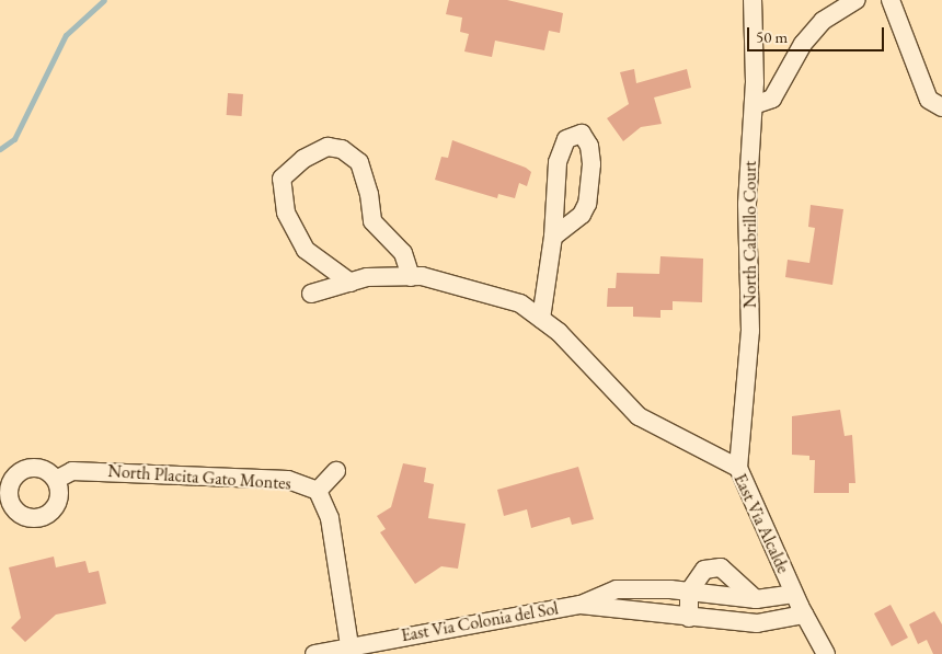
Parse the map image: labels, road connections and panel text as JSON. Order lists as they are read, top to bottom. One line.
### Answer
{"streets":{"street":["North Cabrillo Court","North Placita Gato Montes","East Via Alcalde","East Via Colonia del Sol"]},"crossings":[["North Cabrillo Court","East Via Alcalde"],["North Placita Gato Montes","East Via Colonia del Sol"],["East Via Alcalde","East Via Colonia del Sol"]],"scale_bar":"50 m"}
